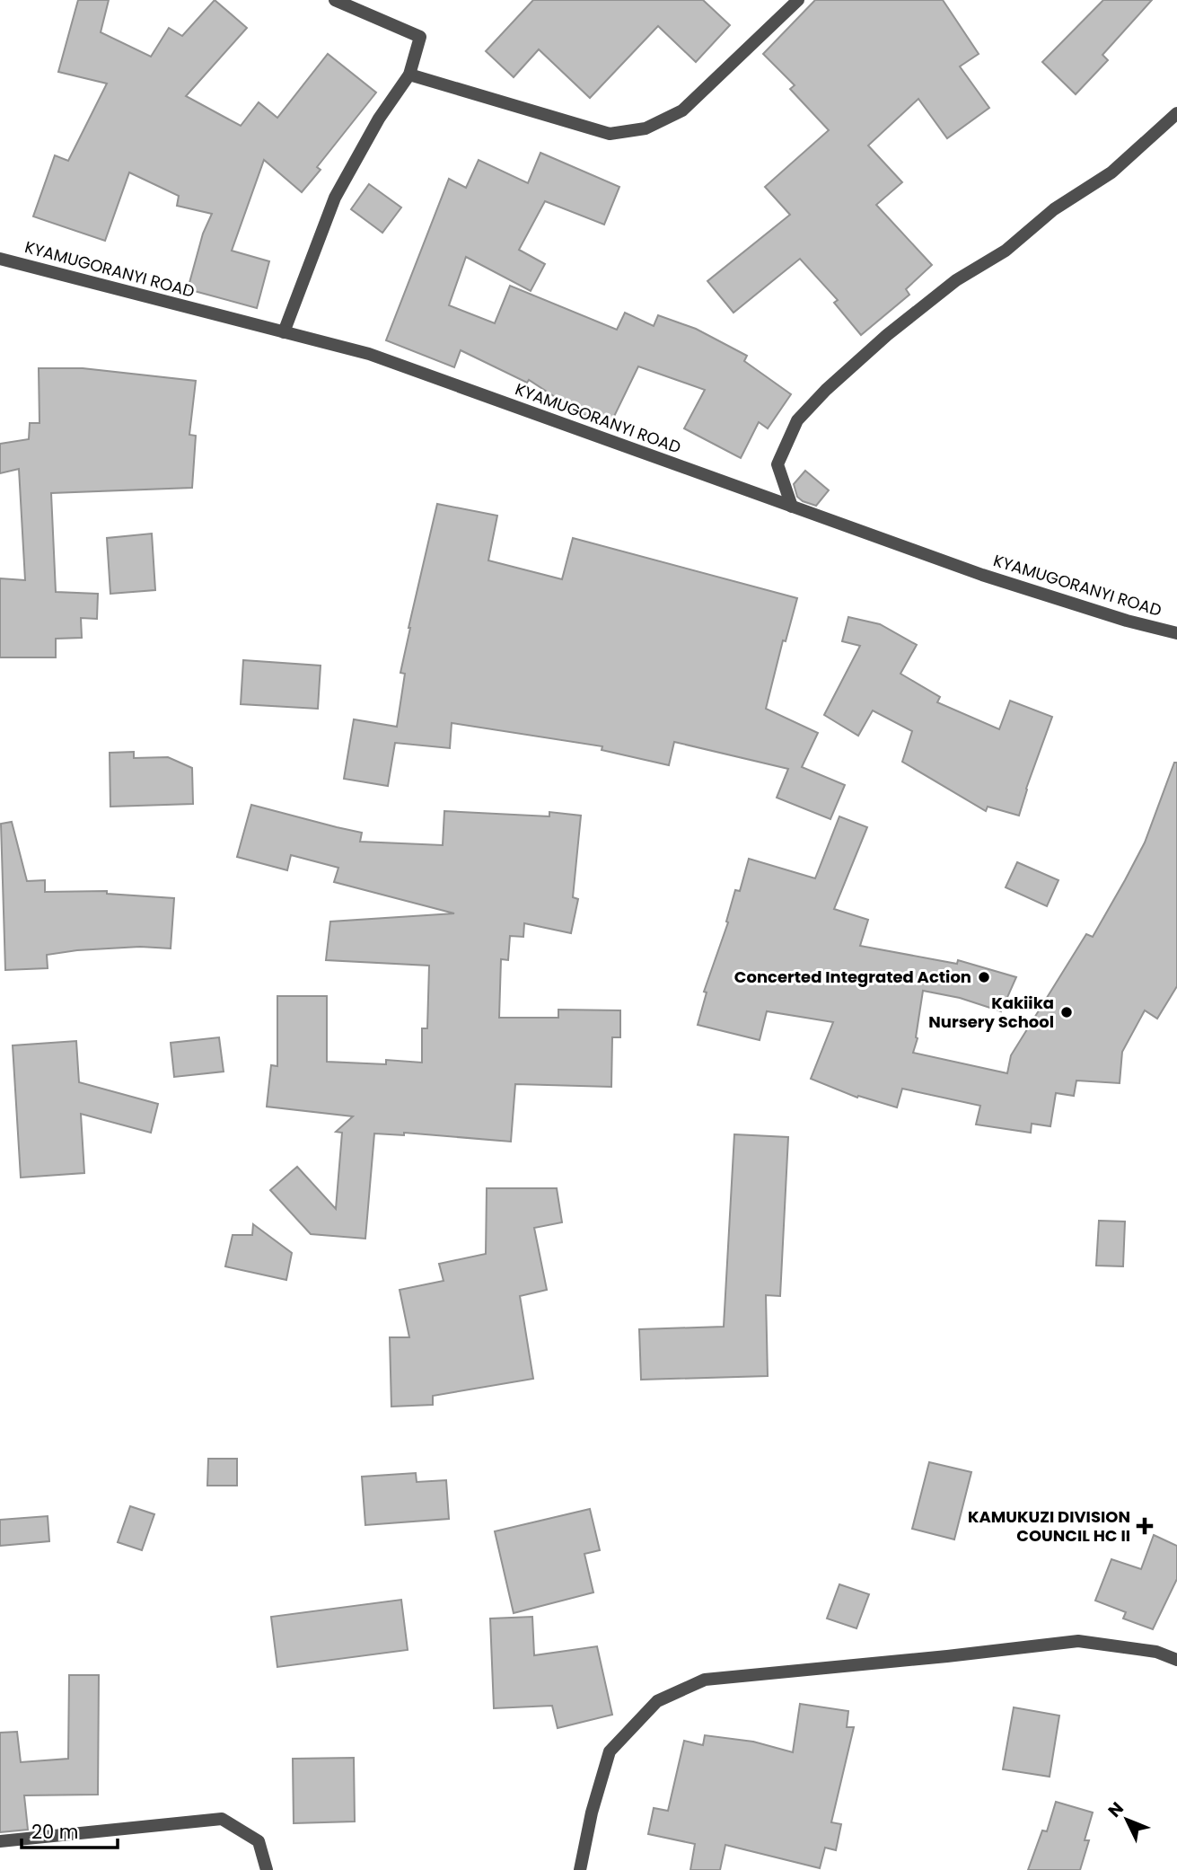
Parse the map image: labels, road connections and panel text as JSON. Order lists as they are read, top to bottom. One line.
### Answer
{"streets":{"street":["KYAMUGORANYI ROAD"]},"places":{"other":["Concerted Integrated Action","Kakiika Nursery School"],"health":["KAMUKUZI DIVISION COUNCIL HC II"]},"scale_bar":"20 m","north":"top left"}
